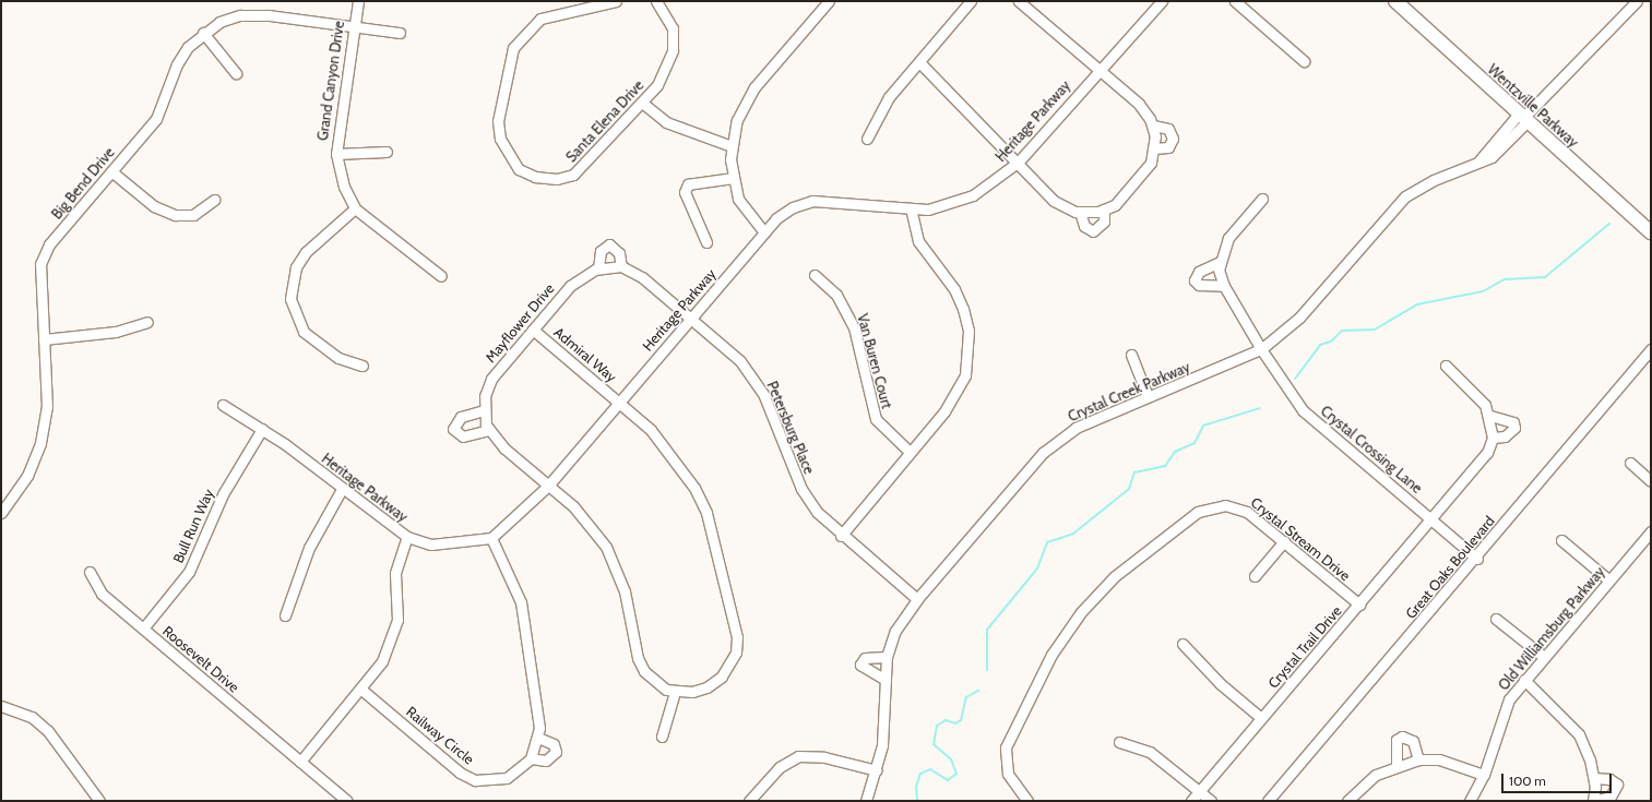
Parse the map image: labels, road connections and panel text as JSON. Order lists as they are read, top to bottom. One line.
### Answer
{"streets":{"main road":["Wentzville Parkway"],"street":["Grand Canyon Drive","Santa Elena Drive","Heritage Parkway","Big Bend Drive","Mayflower Drive","Admiral Way","Van Buren Court","Crystal Creek Parkway","Petersburg Place","Crystal Crossing Lane","Bull Run Way","Crystal Stream Drive","Great Oaks Boulevard","Old Williamsburg Parkway","Crystal Trail Drive","Roosevelt Drive","Railway Circle"]},"crossings":[["Grand Canyon Drive","Big Bend Drive"],["Wentzville Parkway","Crystal Creek Parkway"],["Heritage Parkway","Mayflower Drive"],["Heritage Parkway","Admiral Way"],["Heritage Parkway","Petersburg Place"],["Heritage Parkway","Bull Run Way"],["Mayflower Drive","Admiral Way"],["Crystal Creek Parkway","Petersburg Place"],["Crystal Creek Parkway","Crystal Crossing Lane"],["Crystal Crossing Lane","Great Oaks Boulevard"],["Crystal Crossing Lane","Crystal Trail Drive"],["Bull Run Way","Roosevelt Drive"],["Crystal Stream Drive","Crystal Trail Drive"]],"scale_bar":"100 m"}
